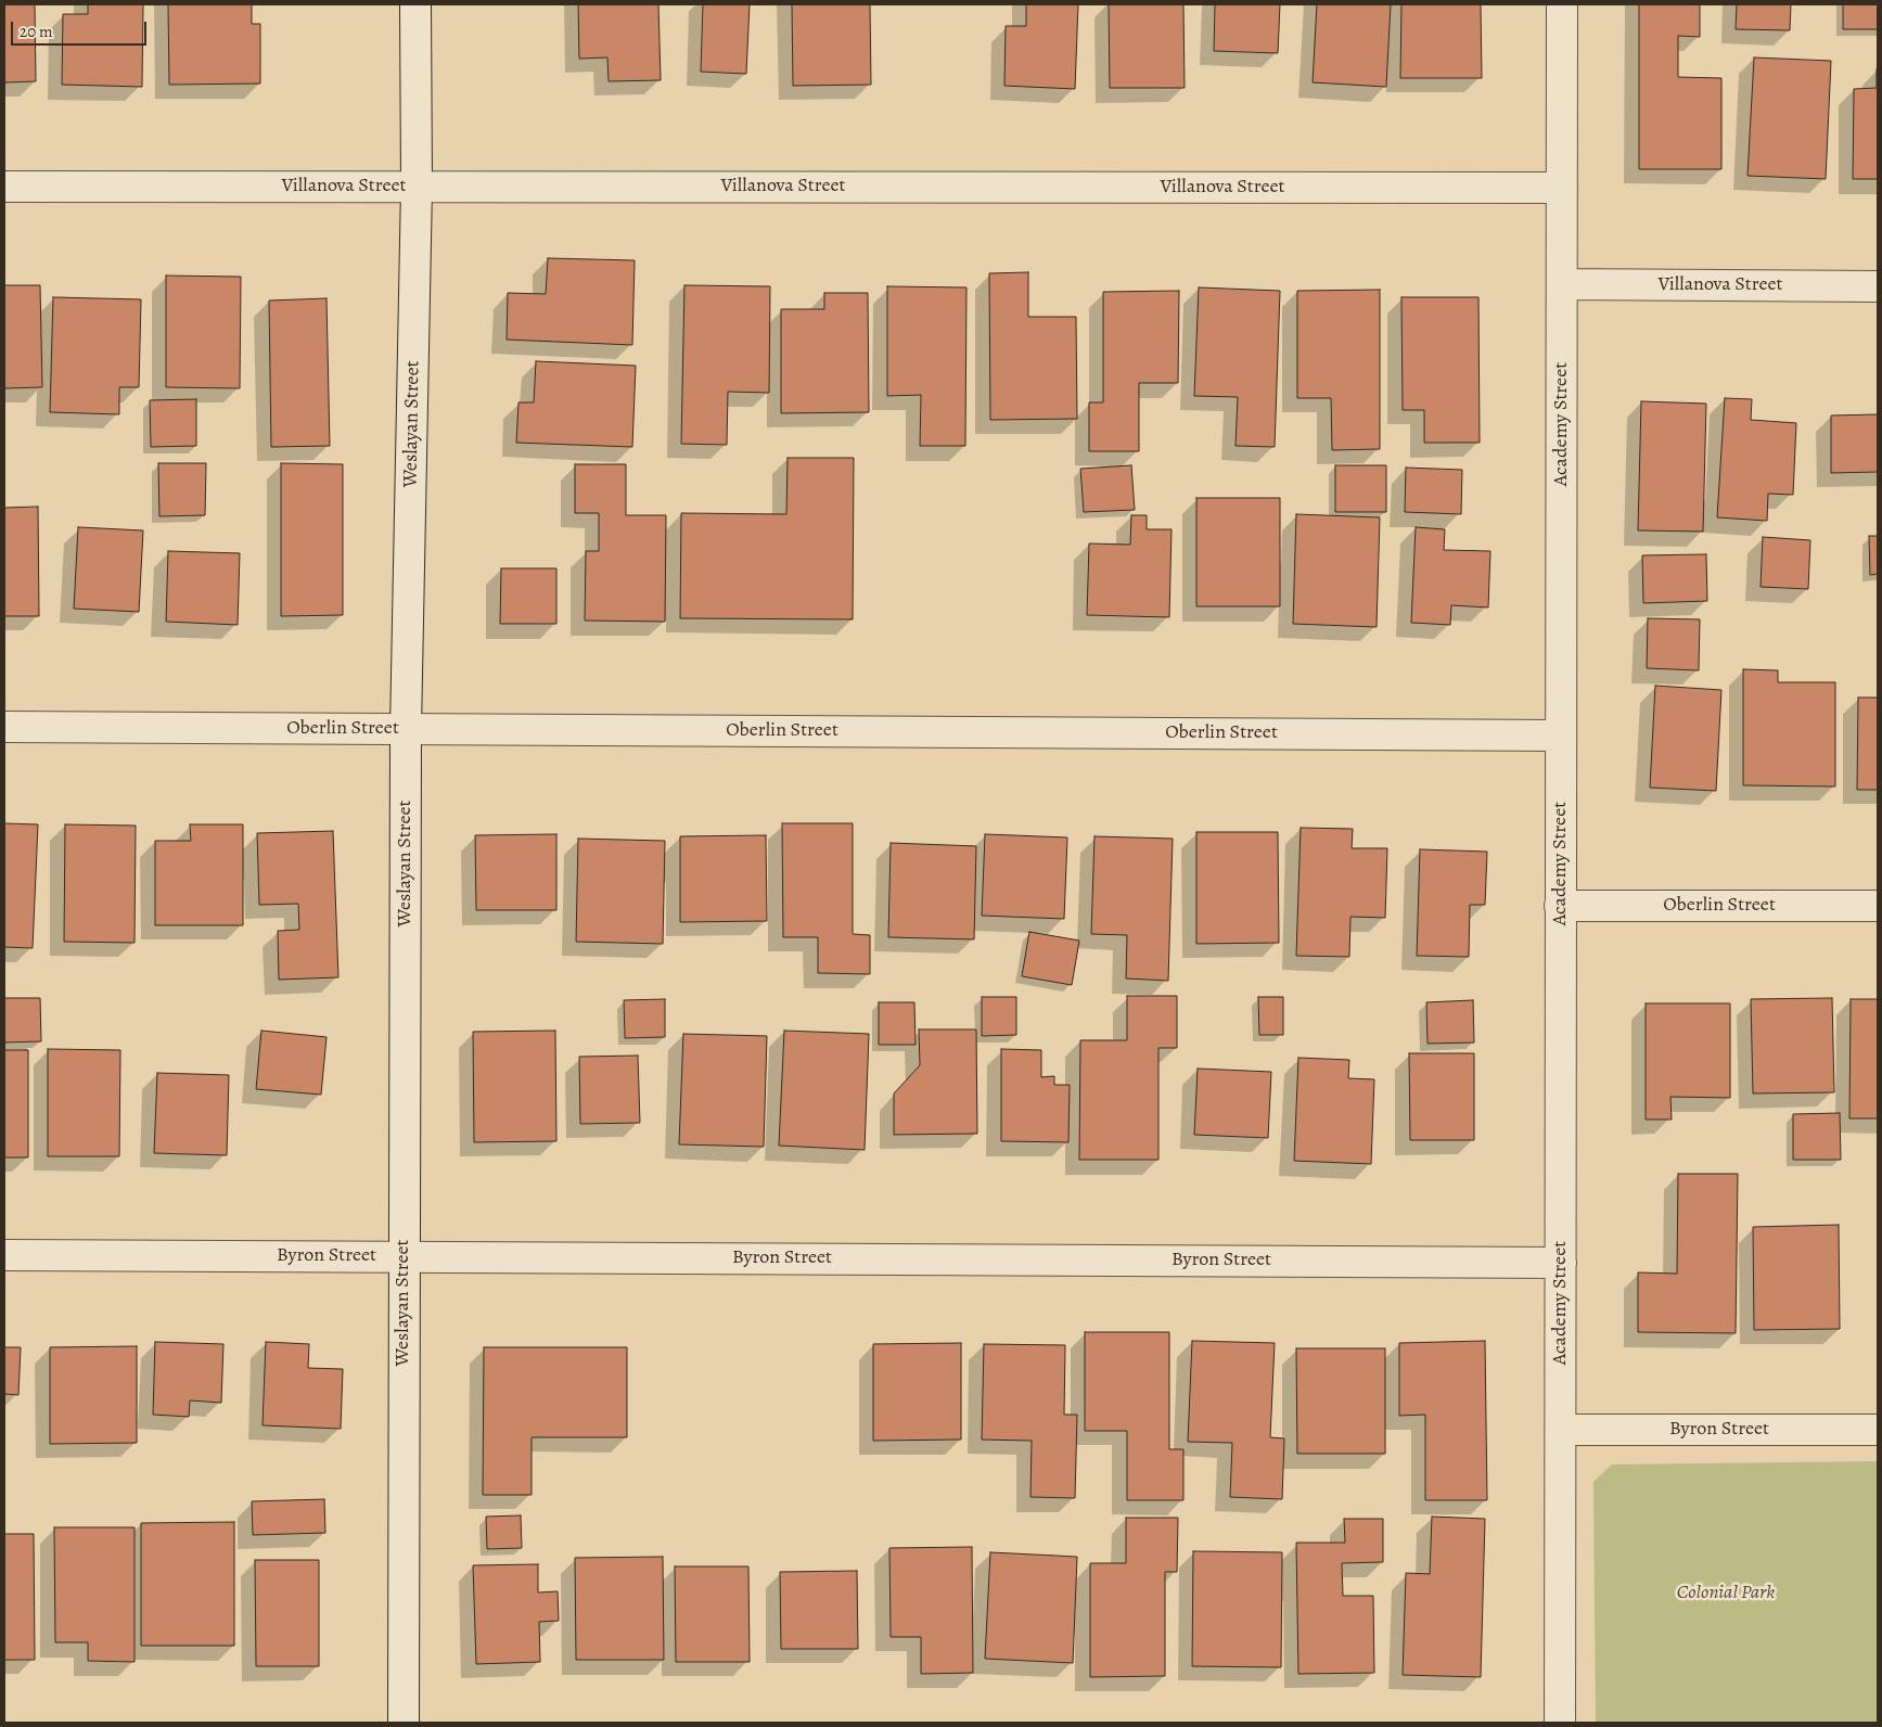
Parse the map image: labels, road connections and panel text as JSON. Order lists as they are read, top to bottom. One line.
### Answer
{"streets":{"street":["Villanova Street","Weslayan Street","Academy Street","Oberlin Street","Byron Street"]},"crossings":[["Villanova Street","Weslayan Street"],["Villanova Street","Academy Street"],["Weslayan Street","Oberlin Street"],["Weslayan Street","Byron Street"],["Academy Street","Oberlin Street"],["Academy Street","Byron Street"]],"parks":["Colonial Park"],"scale_bar":"20 m"}
